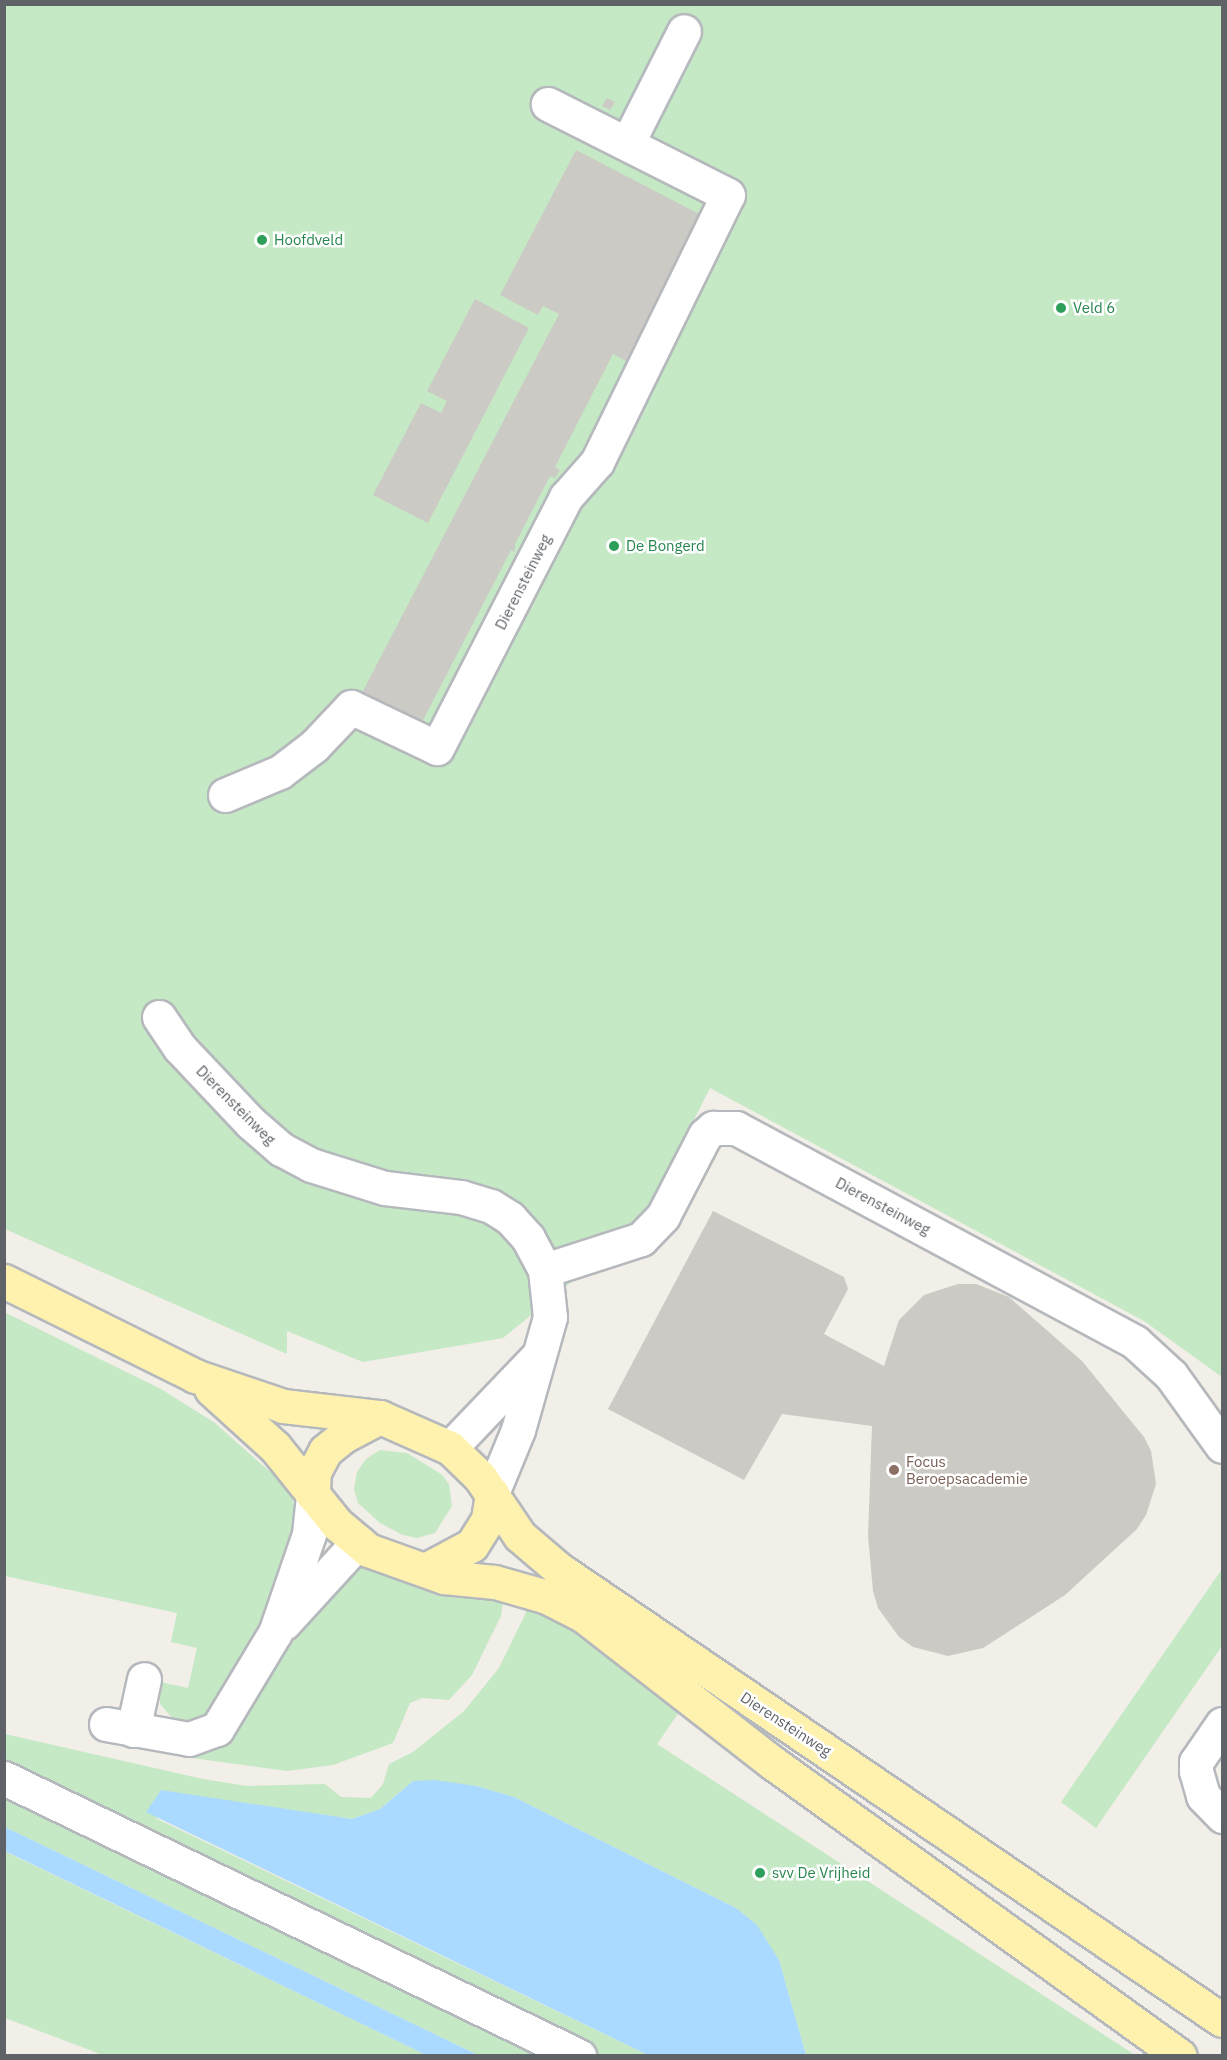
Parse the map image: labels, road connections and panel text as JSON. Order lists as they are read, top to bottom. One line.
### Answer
{"streets":{"main road":["Dierensteinweg"]},"places":["Hoofdveld","Veld 6","De Bongerd","Focus Beroepsacademie","svv De Vrijheid"]}
